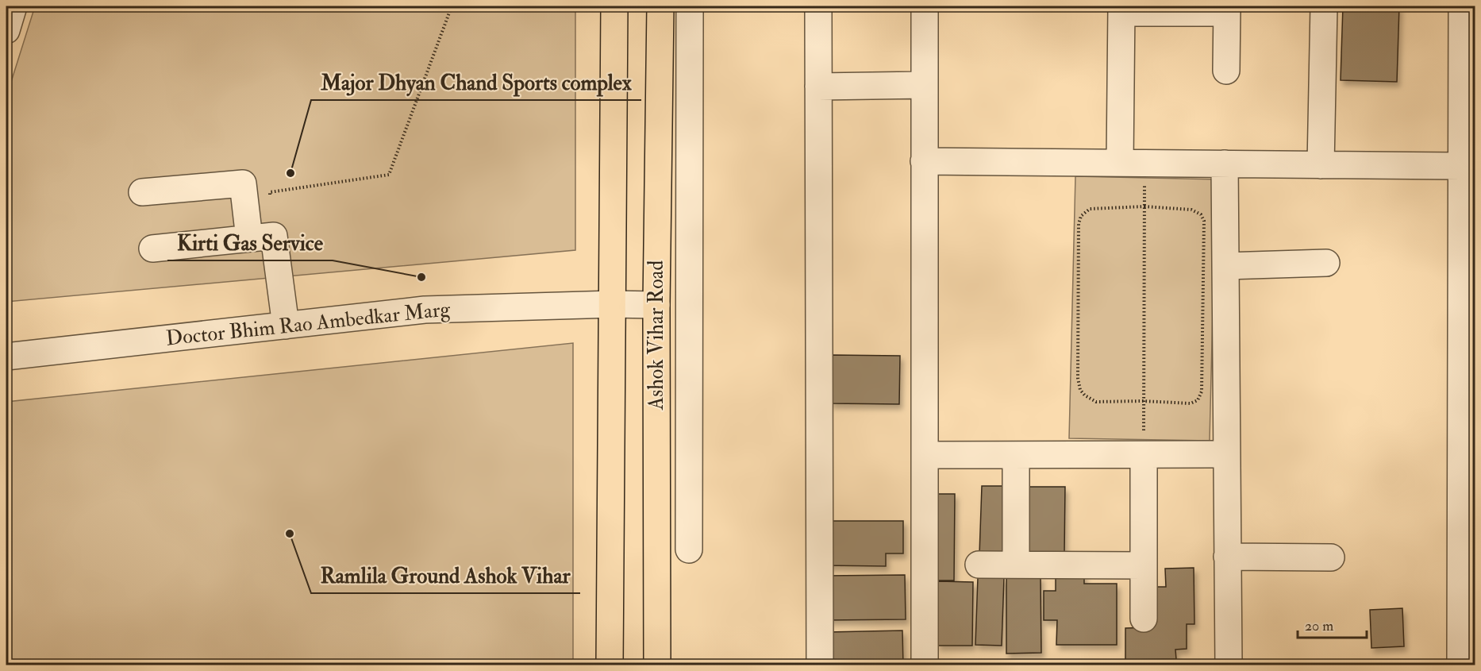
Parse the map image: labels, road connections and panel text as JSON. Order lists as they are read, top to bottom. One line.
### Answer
{"streets":{"main road":["Ashok Vihar Road"],"street":["Doctor Bhim Rao Ambedkar Marg"]},"crossings":[["Doctor Bhim Rao Ambedkar Marg","Ashok Vihar Road"]],"places":["Major Dhyan Chand Sports complex","Kirti Gas Service","Ramlila Ground Ashok Vihar"],"scale_bar":"20 m"}
